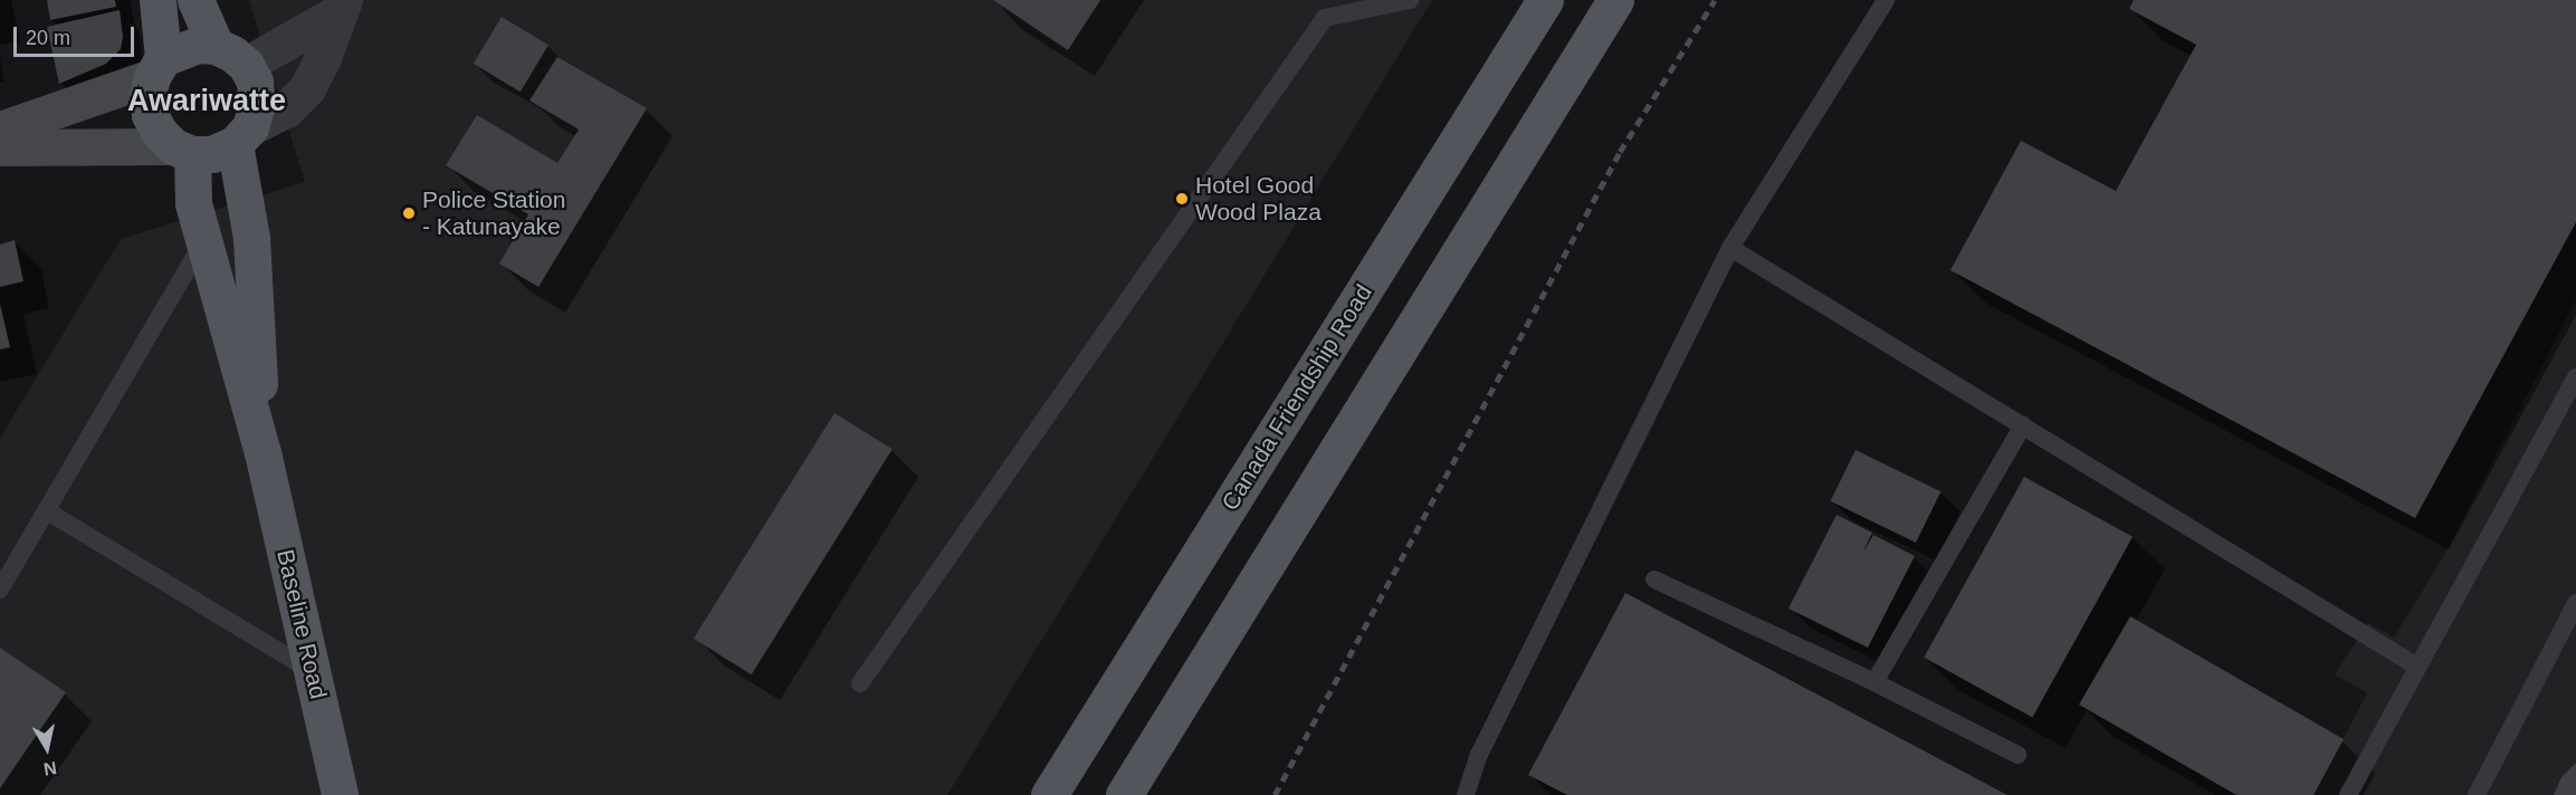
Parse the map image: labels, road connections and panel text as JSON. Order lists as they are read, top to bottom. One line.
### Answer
{"streets":{"main road":["Canada Friendship Road","Baseline Road"]},"districts":["Awariwatte"],"places":["Hotel Good Wood Plaza","Police Station - Katunayake"],"scale_bar":"20 m","north":"bottom"}
